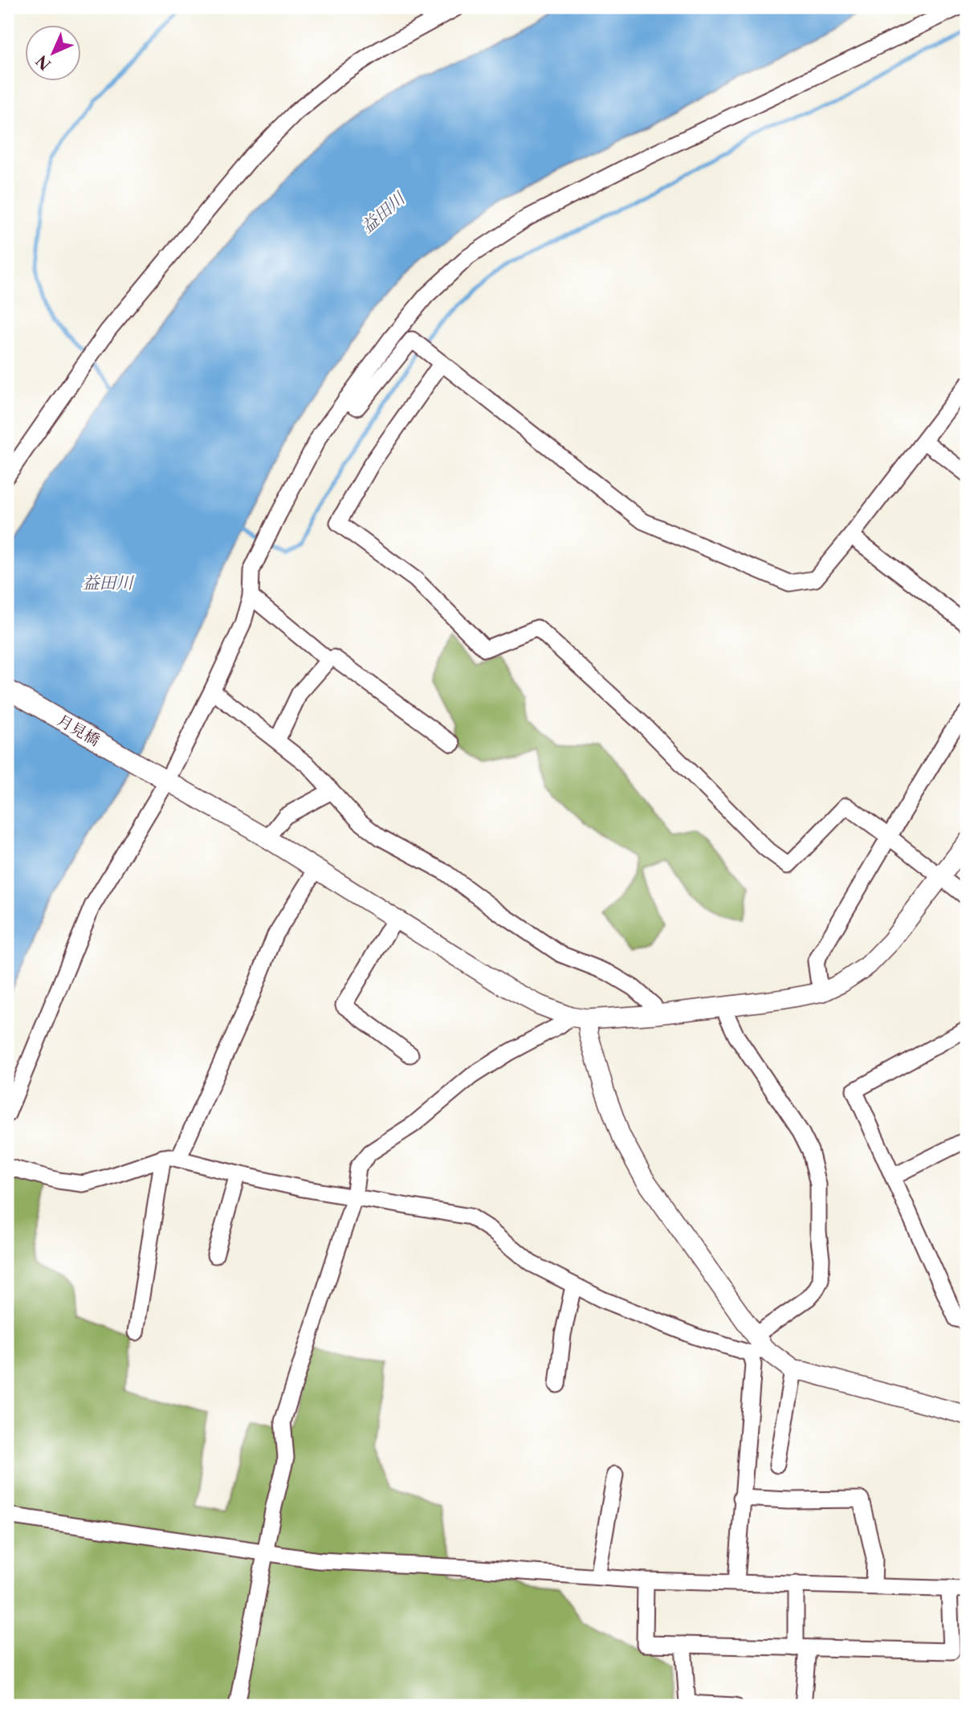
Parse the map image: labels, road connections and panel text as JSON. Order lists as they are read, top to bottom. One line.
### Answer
{"streets":{"street":["月見橋"]},"water":["益田川"],"north":"bottom left"}
